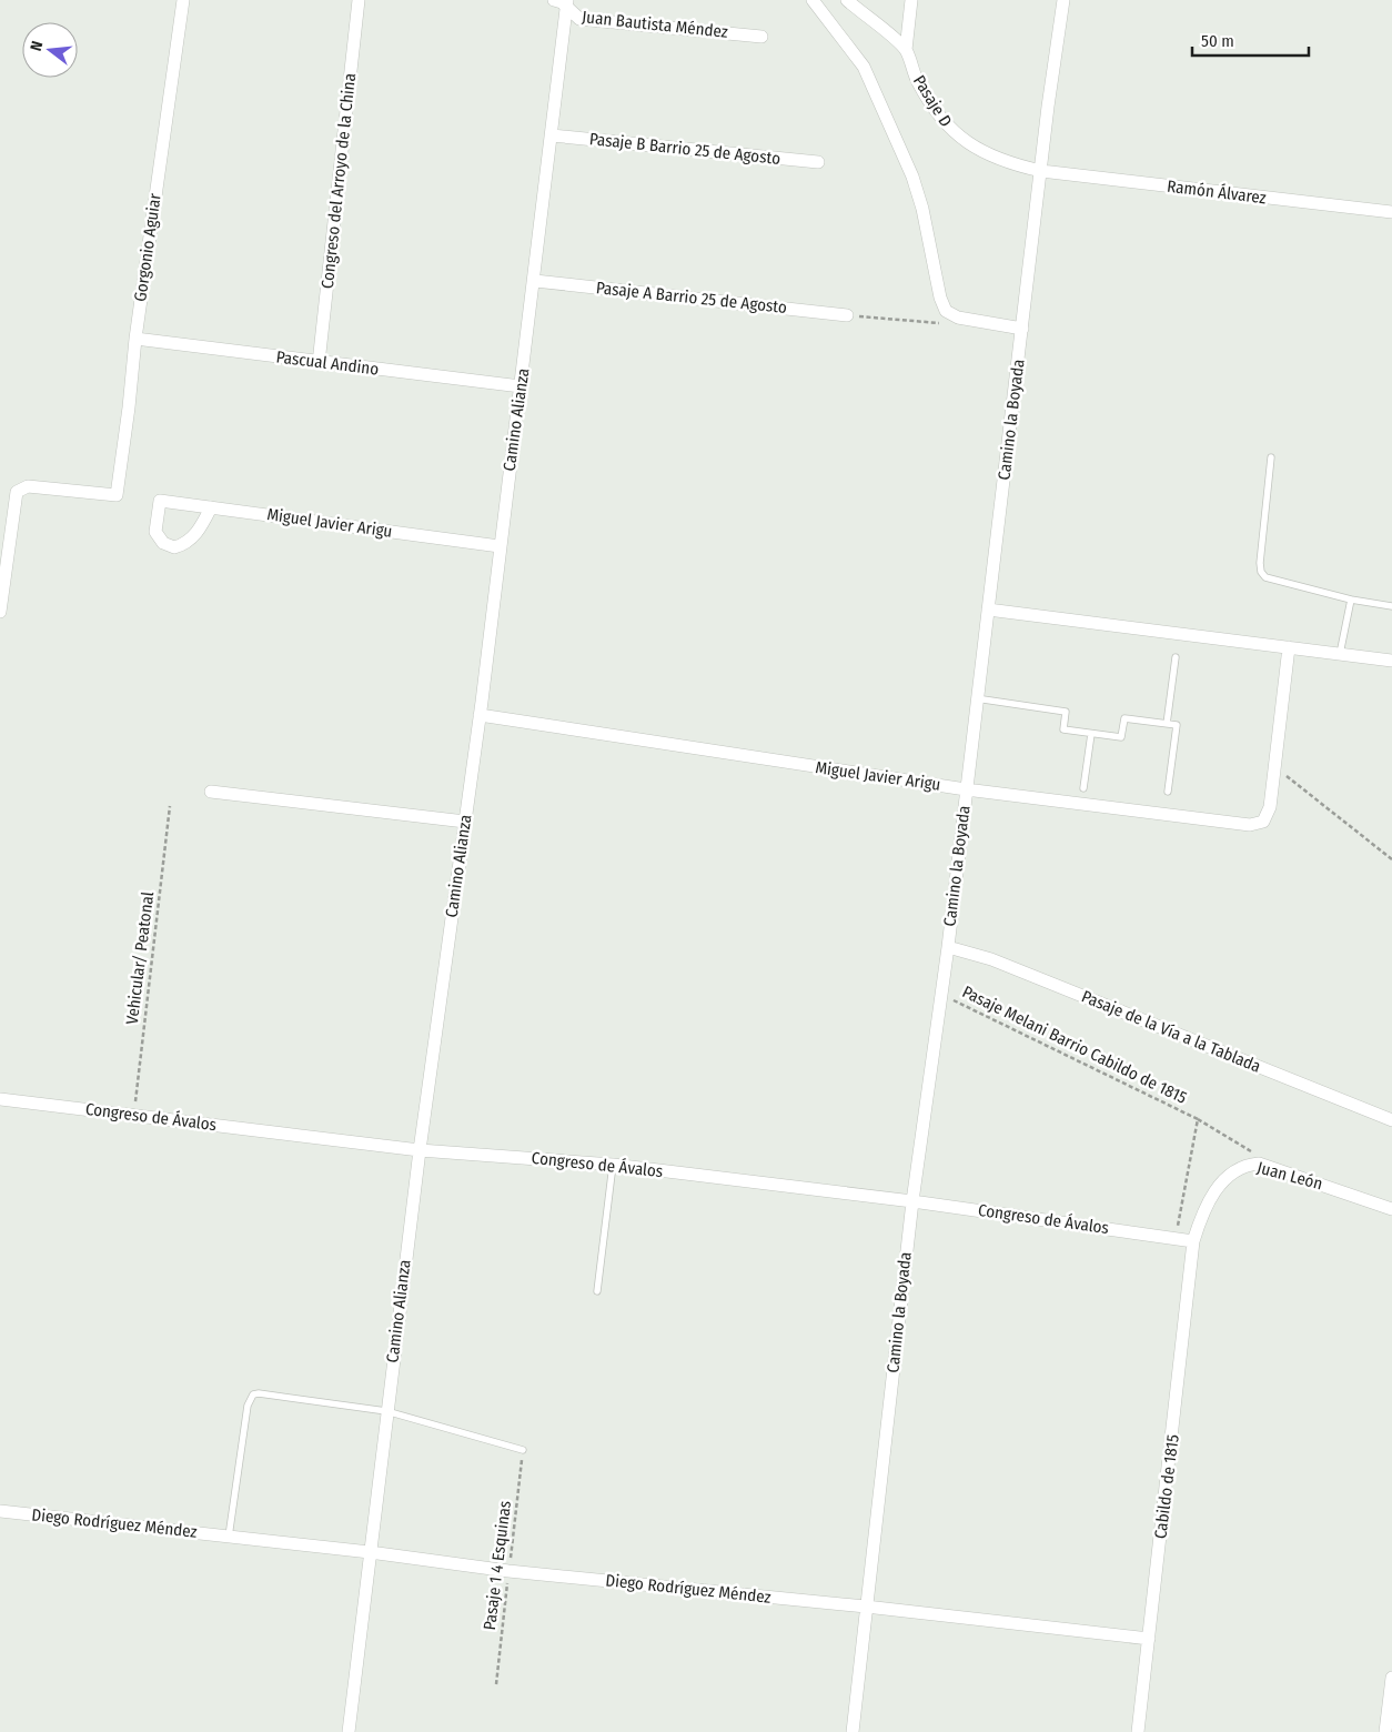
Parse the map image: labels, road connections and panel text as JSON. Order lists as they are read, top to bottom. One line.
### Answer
{"streets":{"street":["Juan Bautista Méndez","Pasaje D","Pasaje B Barrio 25 de Agosto","Congreso del Arroyo de la China","Ramón Álvarez","Gorgonio Aguiar","Pasaje A Barrio 25 de Agosto","Pascual Andino","Camino Alianza","Camino la Boyada","Miguel Javier Arigu","Pasaje de la Vía a la Tablada","Congreso de Ávalos","Juan León","Cabildo de 1815","Diego Rodríguez Méndez"],"path":["Vehicular/ Peatonal","Pasaje Melani Barrio Cabildo de 1815","Pasaje 1 4 Esquinas"]},"crossings":[["Juan Bautista Méndez","Camino Alianza"],["Pasaje D","Ramón Álvarez"],["Pasaje D","Camino la Boyada"],["Pasaje B Barrio 25 de Agosto","Camino Alianza"],["Congreso del Arroyo de la China","Pascual Andino"],["Ramón Álvarez","Camino la Boyada"],["Gorgonio Aguiar","Pascual Andino"],["Pasaje A Barrio 25 de Agosto","Camino Alianza"],["Pascual Andino","Camino Alianza"],["Camino Alianza","Miguel Javier Arigu"],["Camino Alianza","Congreso de Ávalos"],["Camino Alianza","Diego Rodríguez Méndez"],["Camino la Boyada","Miguel Javier Arigu"],["Camino la Boyada","Pasaje de la Vía a la Tablada"],["Camino la Boyada","Pasaje Melani Barrio Cabildo de 1815"],["Camino la Boyada","Congreso de Ávalos"],["Camino la Boyada","Diego Rodríguez Méndez"],["Vehicular/ Peatonal","Congreso de Ávalos"],["Pasaje Melani Barrio Cabildo de 1815","Congreso de Ávalos"],["Pasaje Melani Barrio Cabildo de 1815","Juan León"],["Congreso de Ávalos","Juan León"],["Congreso de Ávalos","Cabildo de 1815"],["Juan León","Cabildo de 1815"],["Cabildo de 1815","Diego Rodríguez Méndez"],["Diego Rodríguez Méndez","Pasaje 1 4 Esquinas"]],"scale_bar":"50 m","north":"left"}
